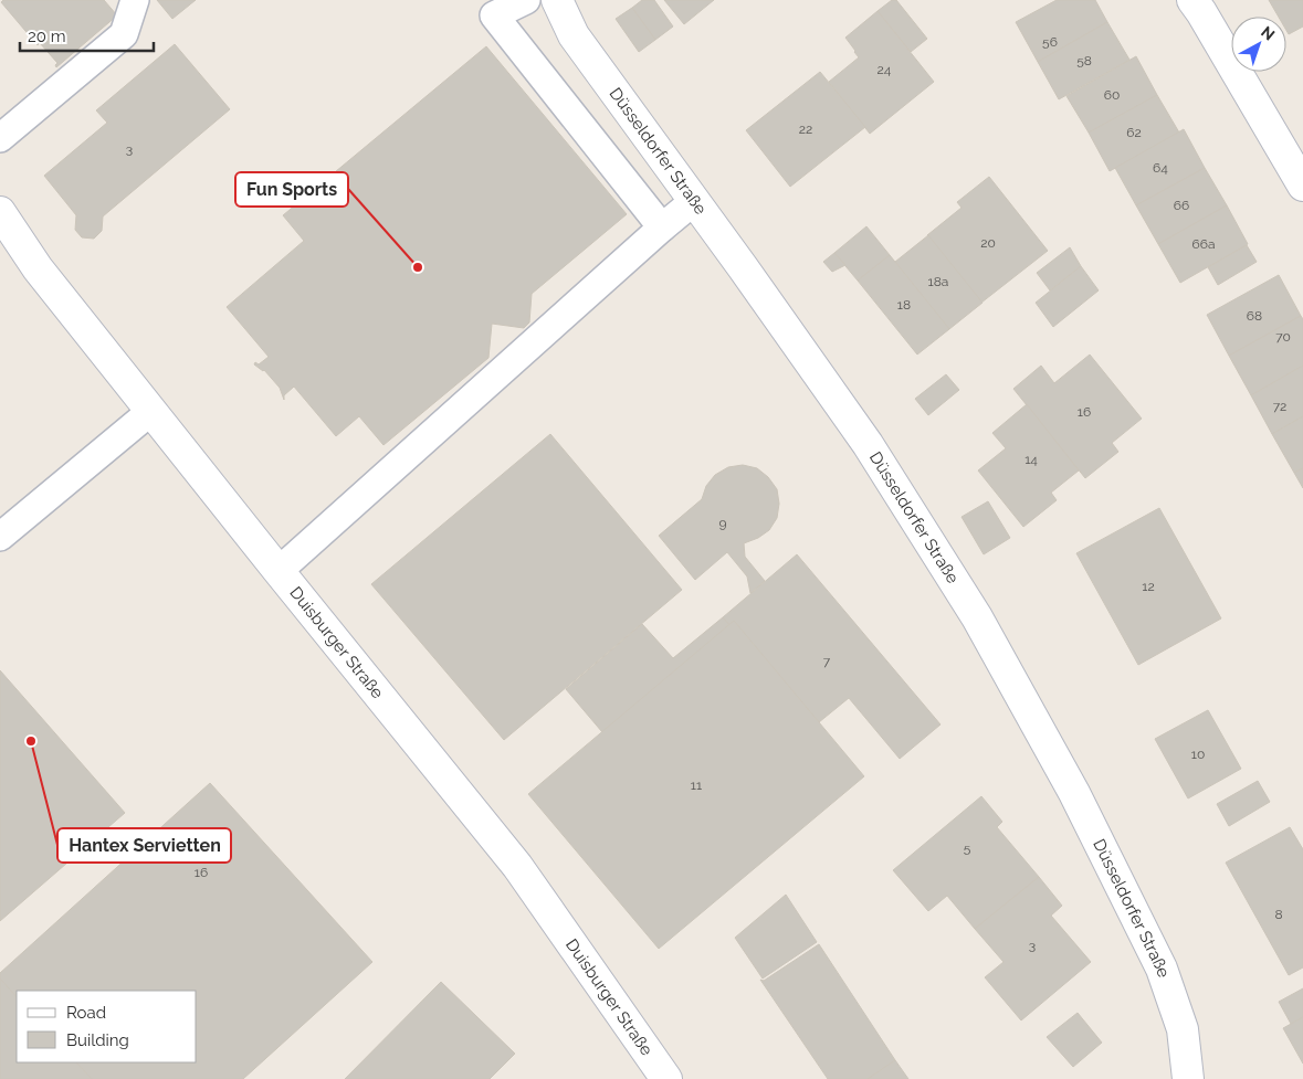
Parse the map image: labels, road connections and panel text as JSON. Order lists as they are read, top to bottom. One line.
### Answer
{"streets":{"street":["Düsseldorfer Straße","Duisburger Straße"]},"places":["Fun Sports","Hantex Servietten"],"house_numbers":["56","58","24","60","22","62","3","64","66","20","66a","18a","18","68","70","72","16","14","9","12","7","10","11","5","16","8","3"],"legend":["Road","Building"],"scale_bar":"20 m","north":"top right"}
